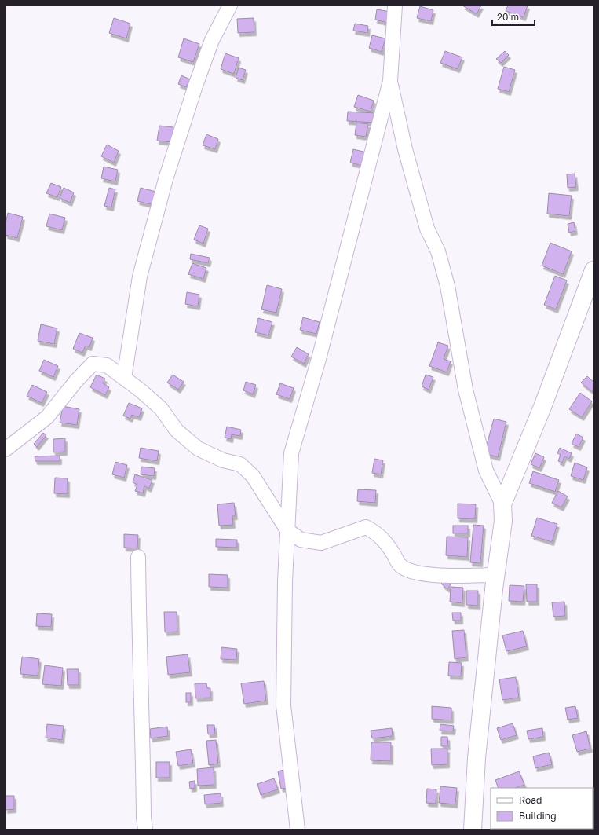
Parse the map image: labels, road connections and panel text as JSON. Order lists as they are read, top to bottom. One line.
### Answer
{"legend":["Road","Building"],"scale_bar":"20 m"}
